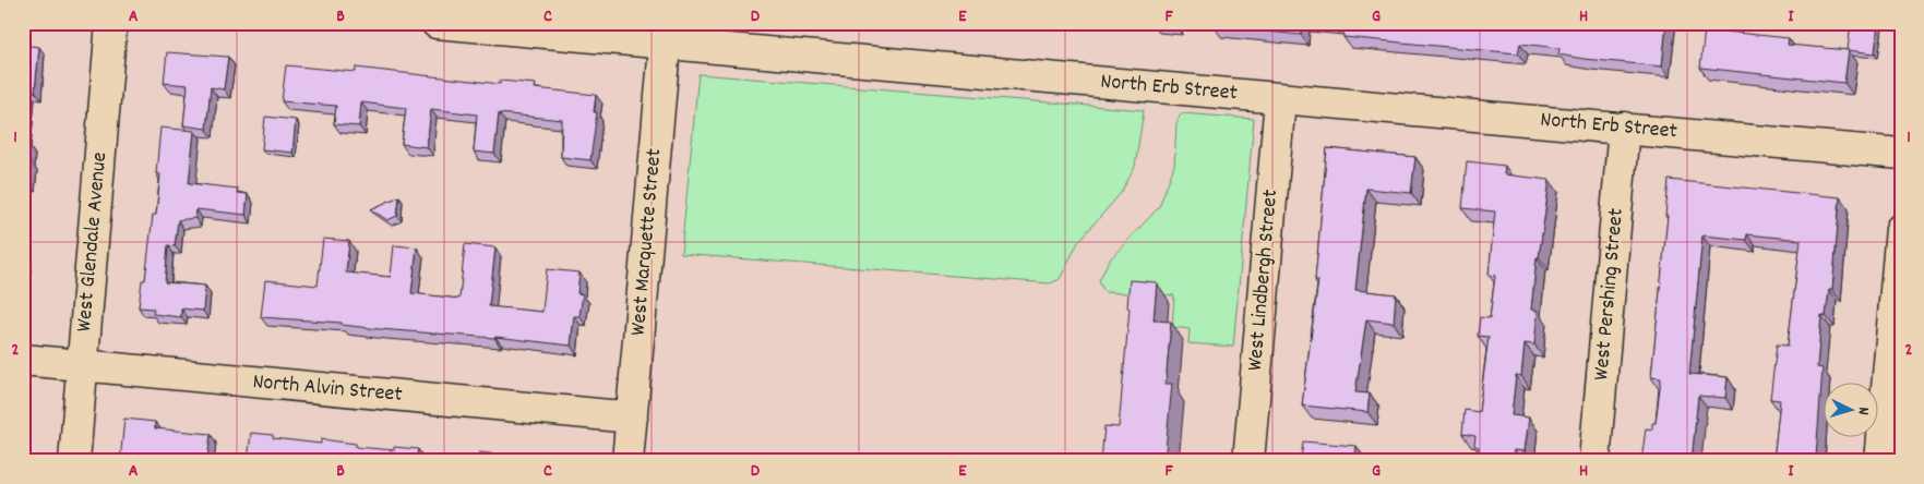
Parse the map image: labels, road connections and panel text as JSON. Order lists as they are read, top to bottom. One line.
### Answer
{"streets":{"street":["North Erb Street","West Glendale Avenue","West Marquette Street","West Lindbergh Street","West Pershing Street","North Alvin Street"]},"crossings":[["North Erb Street","West Marquette Street"],["North Erb Street","West Lindbergh Street"],["North Erb Street","West Pershing Street"],["West Glendale Avenue","North Alvin Street"],["West Marquette Street","North Alvin Street"]],"north":"right","grid":{"columns":["A","B","C","D","E","F","G","H","I"],"rows":["1","2"]}}
